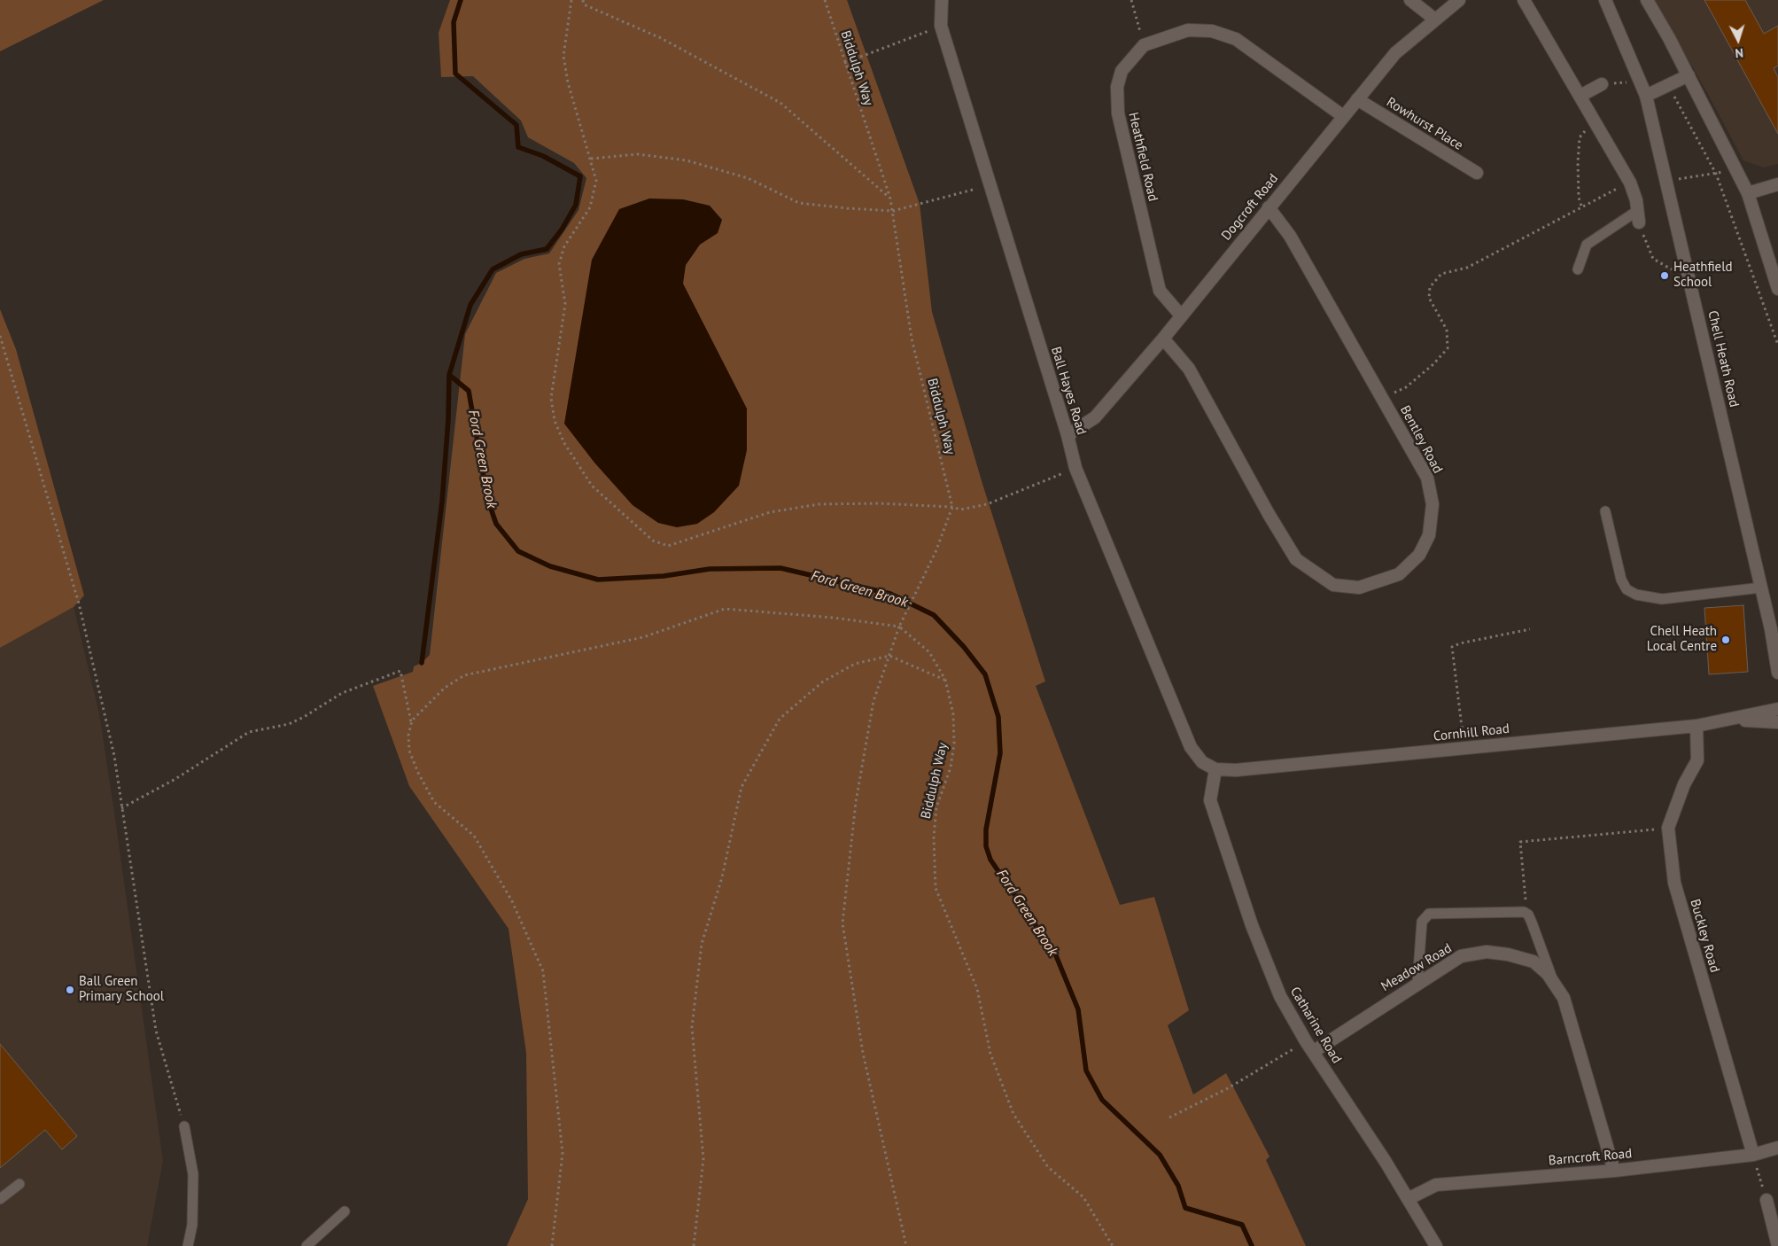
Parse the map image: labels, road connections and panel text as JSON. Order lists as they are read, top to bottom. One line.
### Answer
{"streets":{"street":["Rowhurst Place","Heathfield Road","Dogcroft Road","Chell Heath Road","Ball Hayes Road","Bentley Road","Cornhill Road","Buckley Road","Meadow Road","Catharine Road","Barncroft Road"],"path":["Biddulph Way"]},"crossings":[["Rowhurst Place","Dogcroft Road"],["Heathfield Road","Dogcroft Road"],["Dogcroft Road","Ball Hayes Road"],["Dogcroft Road","Bentley Road"],["Ball Hayes Road","Cornhill Road"],["Ball Hayes Road","Catharine Road"],["Cornhill Road","Buckley Road"],["Cornhill Road","Catharine Road"],["Buckley Road","Barncroft Road"],["Meadow Road","Catharine Road"],["Meadow Road","Barncroft Road"],["Catharine Road","Barncroft Road"]],"water":["Ford Green Brook"],"places":["Heathfield School","Chell Heath Local Centre","Ball Green Primary School"],"north":"bottom"}
